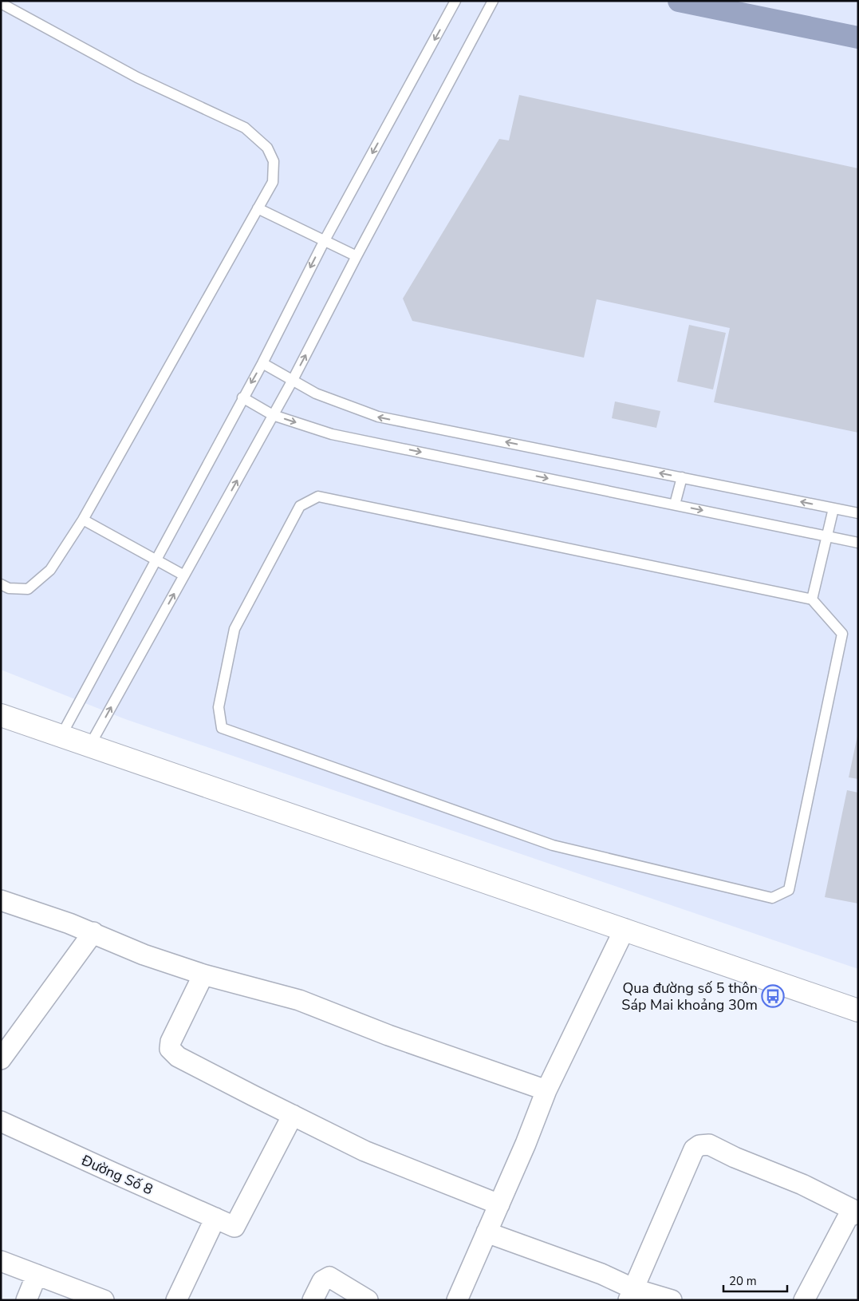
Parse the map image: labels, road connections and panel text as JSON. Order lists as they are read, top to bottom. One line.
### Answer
{"streets":{"street":["Đường Số 8"]},"places":{"bus stop":["Qua đường số 5 thôn Sáp Mai khoảng 30m"]},"scale_bar":"20 m"}
